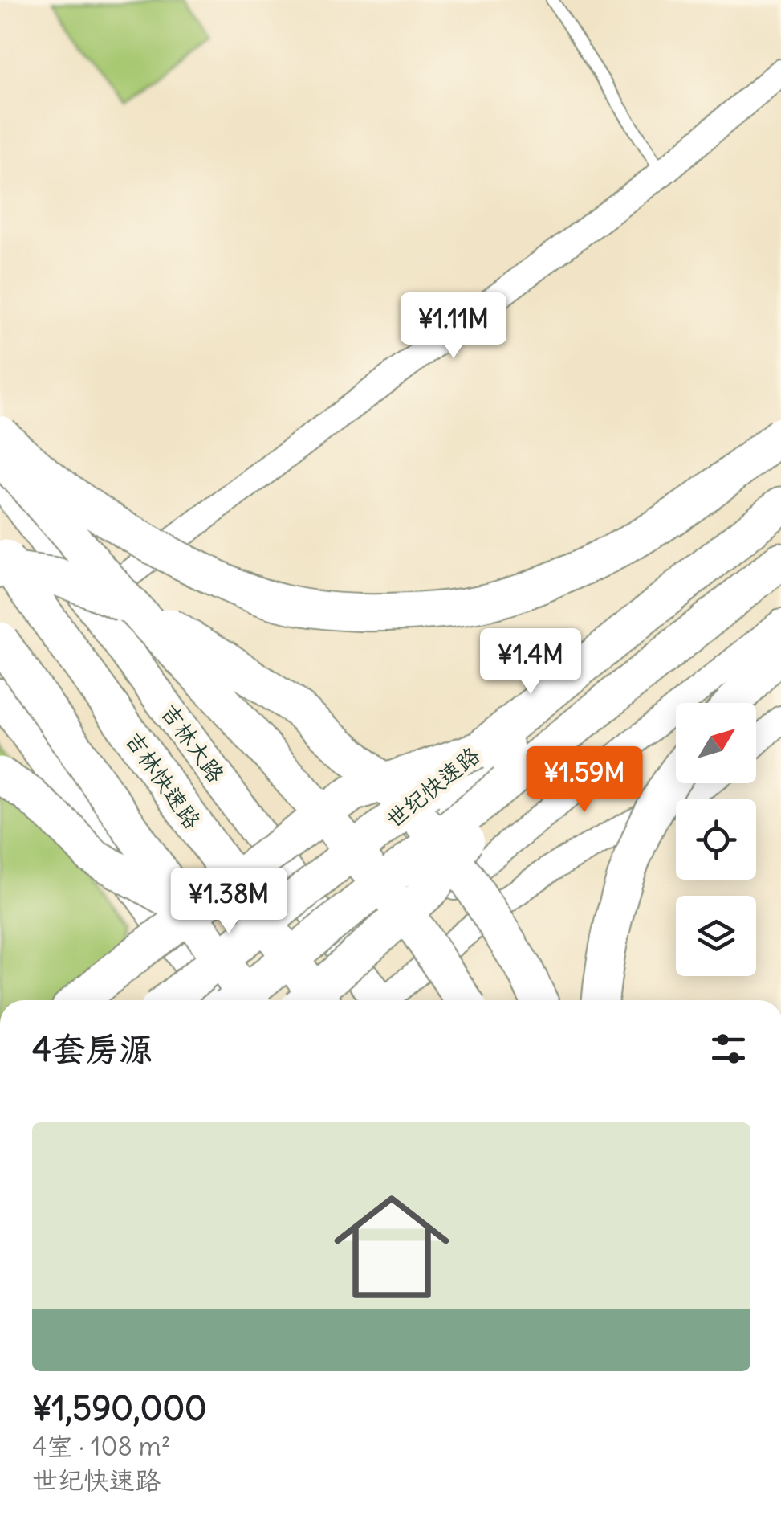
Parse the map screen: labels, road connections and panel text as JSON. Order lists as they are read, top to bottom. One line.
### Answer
{"streets":{"highway":["吉林快速路","世纪快速路"],"main road":["吉林大路"]},"north":"top right","page":{"price":["¥1.11M","¥1.4M","¥1.59M","¥1.38M"],"heading":"4套房源","list":[{"name":"¥1,590,000","note":"4室 · 108 m² · 世纪快速路"}]}}
